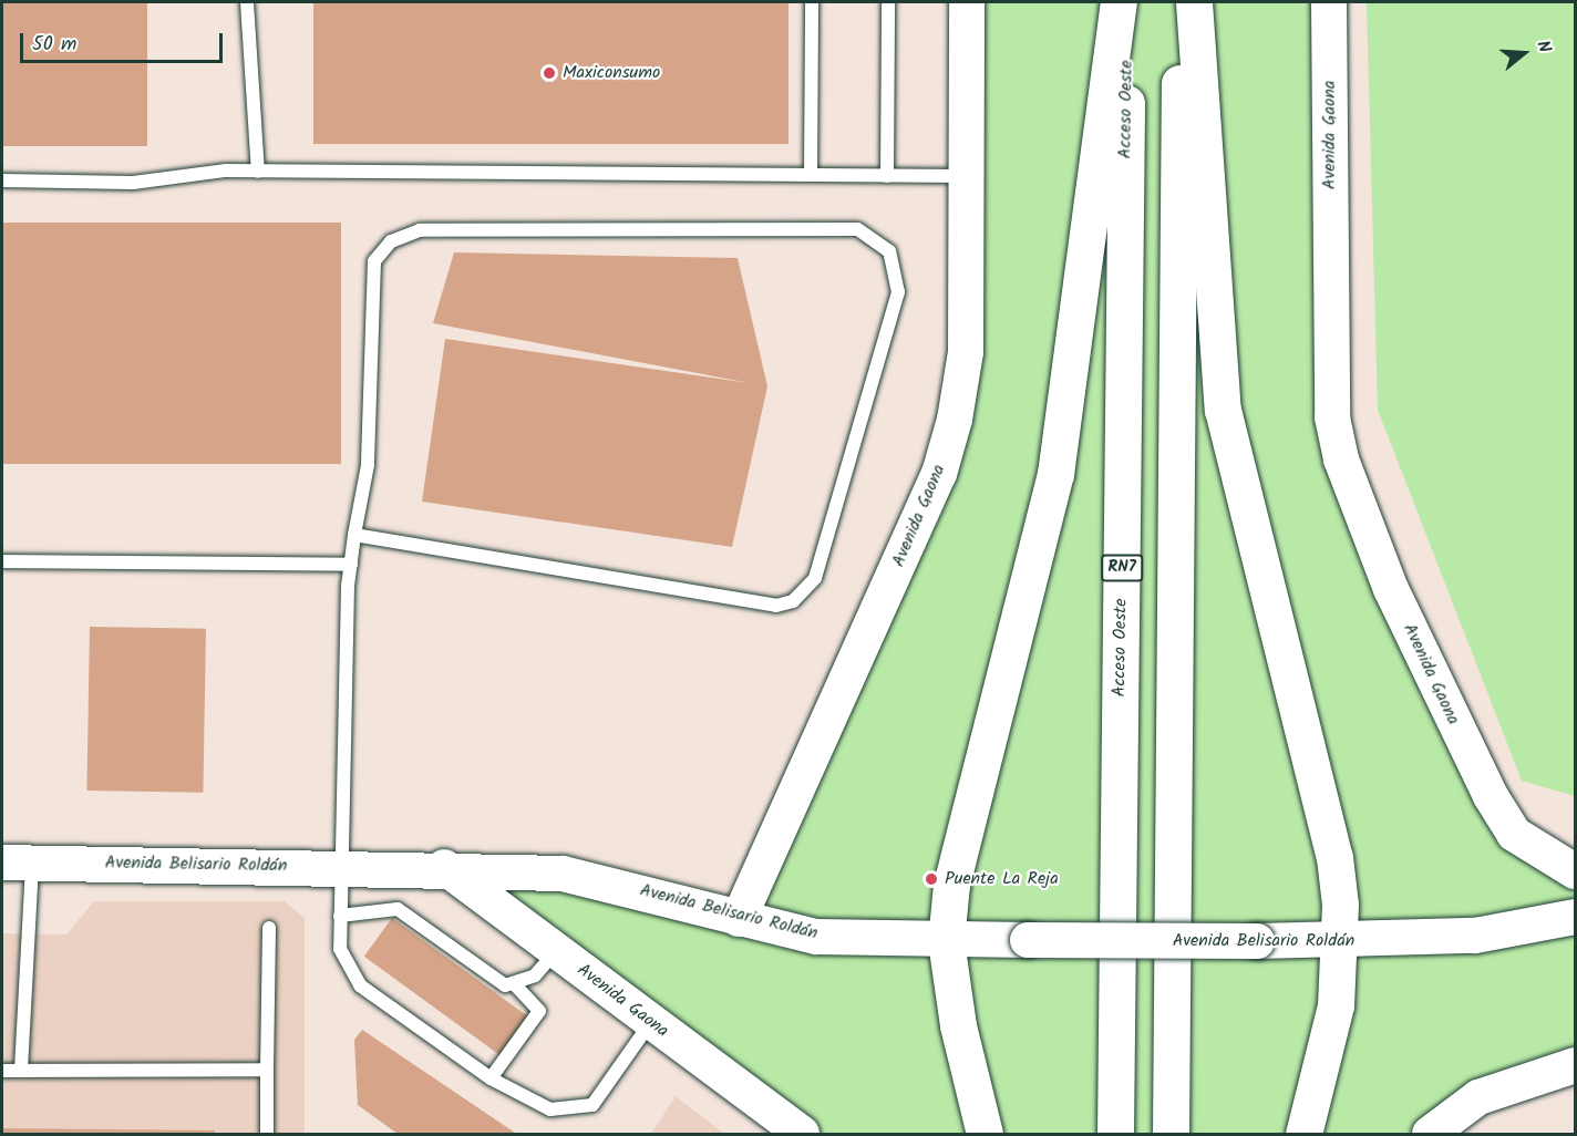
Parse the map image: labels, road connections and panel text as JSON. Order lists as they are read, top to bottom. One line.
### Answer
{"streets":{"highway":["Acceso Oeste","RN7"],"street":["Avenida Gaona","Avenida Belisario Roldán"]},"crossings":[["Avenida Gaona","Avenida Belisario Roldán"]],"places":["Maxiconsumo","Puente La Reja"],"scale_bar":"50 m","north":"right"}
